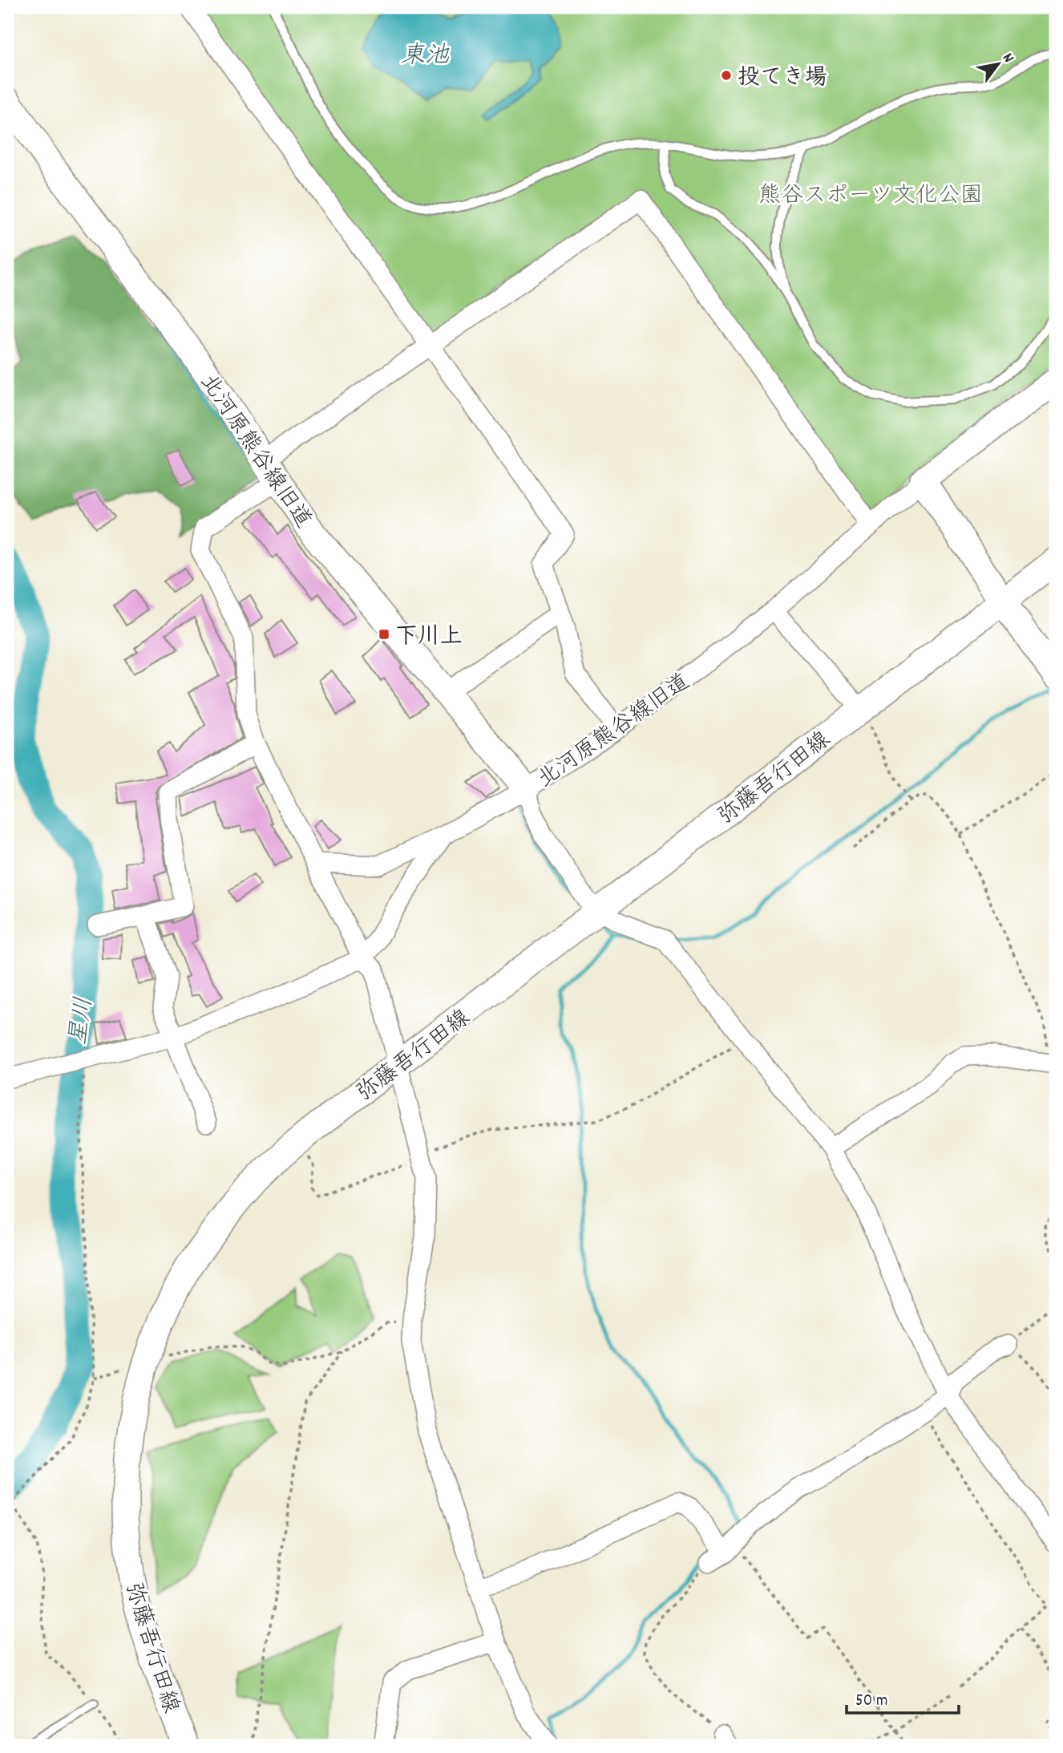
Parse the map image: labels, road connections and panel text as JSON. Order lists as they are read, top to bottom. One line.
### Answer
{"streets":{"main road":["北河原熊谷線旧道","弥藤吾行田線"]},"water":["東池","星川"],"parks":["熊谷スポーツ文化公園"],"places":{"other":["投てき場"],"transit":["下川上"]},"scale_bar":"50 m","north":"top right"}
